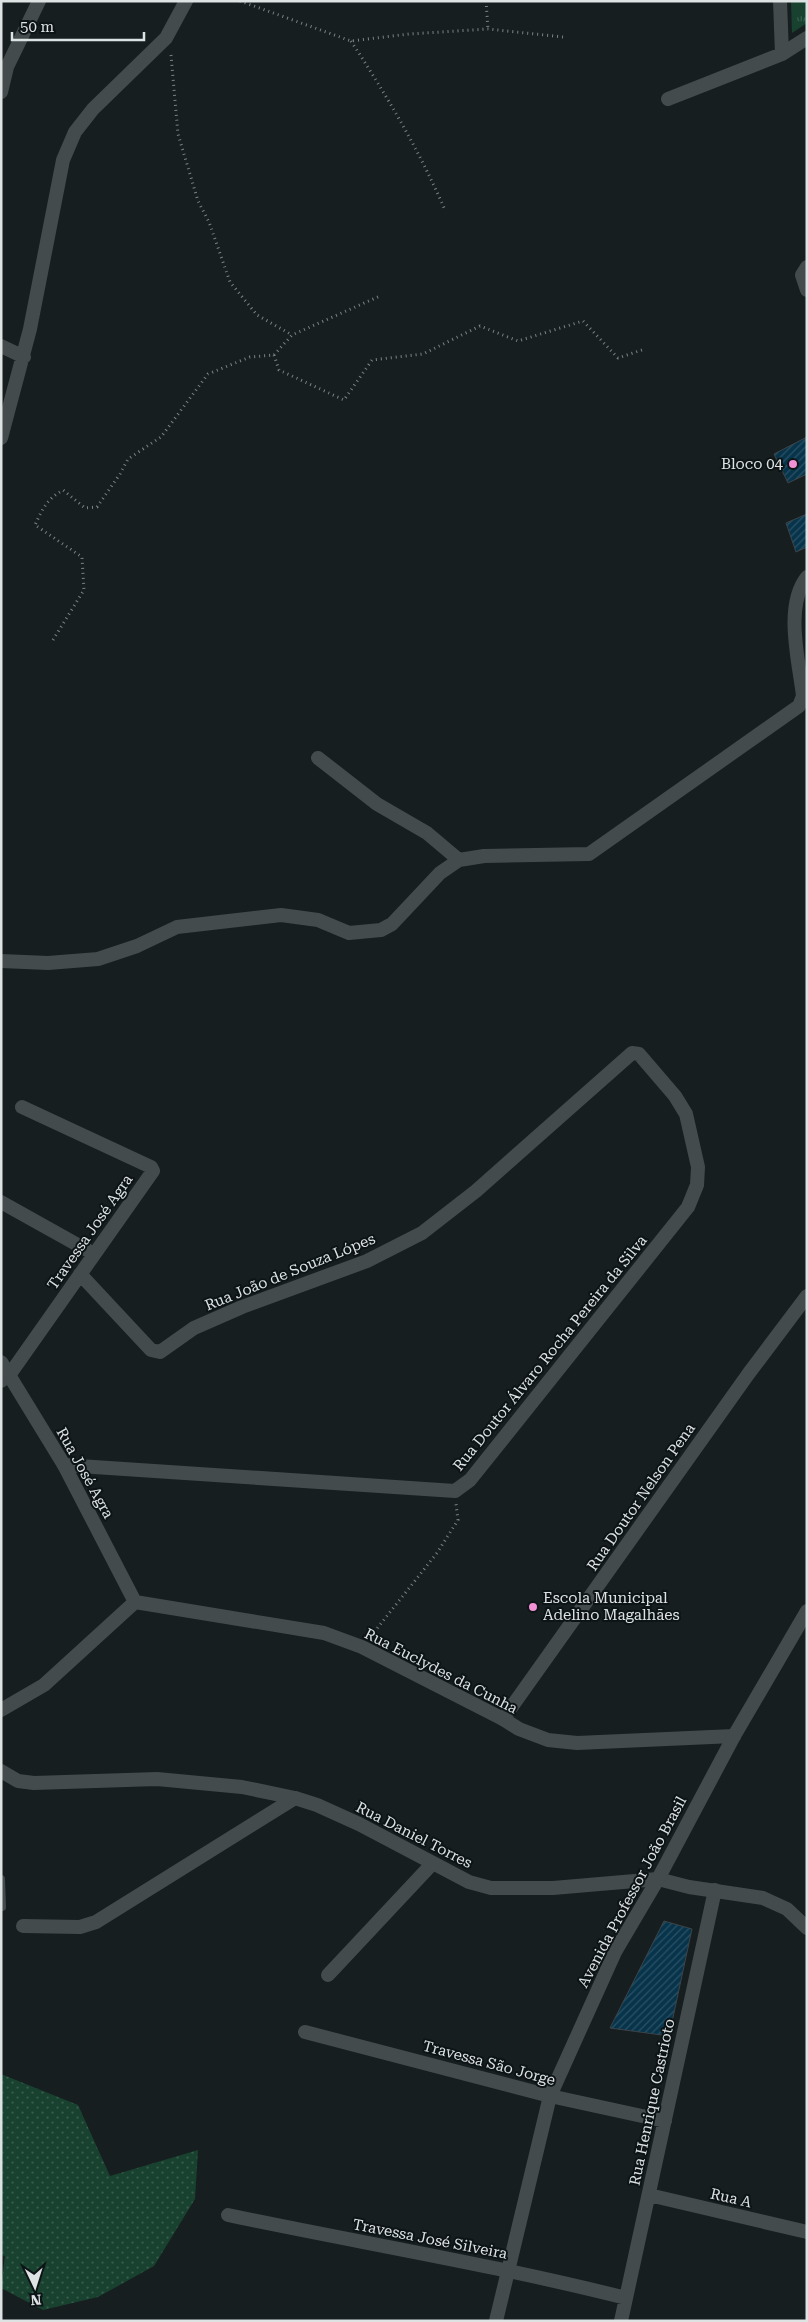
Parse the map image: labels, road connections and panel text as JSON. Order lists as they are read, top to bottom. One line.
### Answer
{"streets":{"street":["Travessa José Agra","Rua João de Souza Lópes","Rua Doutor Álvaro Rocha Pereira da Silva","Rua José Agra","Rua Doutor Nelson Pena","Rua Euclydes da Cunha","Rua Daniel Torres","Avenida Professor João Brasil","Travessa São Jorge","Rua Henrique Castrioto","Rua A","Travessa José Silveira"]},"crossings":[["Travessa José Agra","Rua João de Souza Lópes"],["Travessa José Agra","Rua José Agra"],["Rua João de Souza Lópes","Rua Doutor Álvaro Rocha Pereira da Silva"],["Rua Doutor Álvaro Rocha Pereira da Silva","Rua José Agra"],["Rua José Agra","Rua Euclydes da Cunha"],["Rua Doutor Nelson Pena","Rua Euclydes da Cunha"],["Rua Euclydes da Cunha","Avenida Professor João Brasil"],["Rua Daniel Torres","Avenida Professor João Brasil"],["Rua Daniel Torres","Rua Henrique Castrioto"],["Avenida Professor João Brasil","Travessa São Jorge"],["Avenida Professor João Brasil","Travessa José Silveira"],["Travessa São Jorge","Rua Henrique Castrioto"],["Rua Henrique Castrioto","Rua A"],["Rua Henrique Castrioto","Travessa José Silveira"]],"places":["Bloco 04","Escola Municipal Adelino Magalhães"],"scale_bar":"50 m","north":"bottom"}
